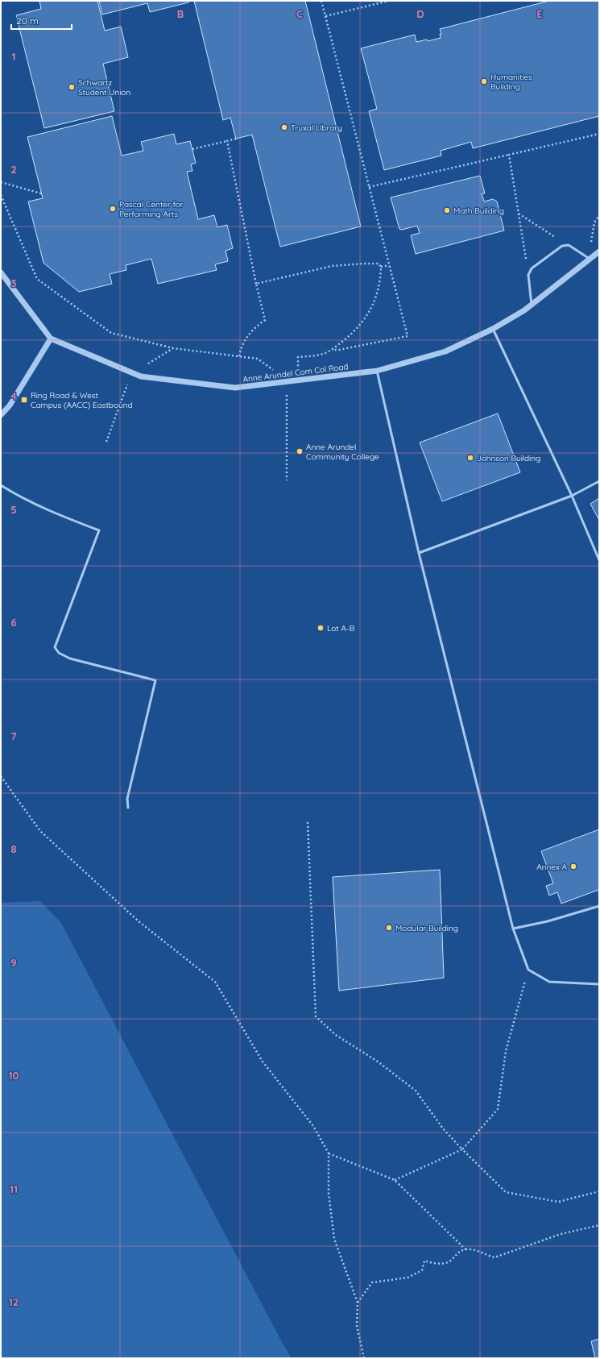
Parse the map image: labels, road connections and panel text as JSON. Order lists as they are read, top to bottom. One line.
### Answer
{"streets":{"street":["Anne Arundel Com Col Road"]},"places":{"other":["Humanities Building","Schwartz Student Union","Truxal Library","Pascal Center for Performing Arts","Math Building","Anne Arundel Community College","Johnson Building","Lot A-B","Annex A","Modular Building"],"transit":["Ring Road & West Campus (AACC) Eastbound"]},"scale_bar":"20 m","grid":{"columns":["B","C","D","E"],"rows":["1","2","3","4","5","6","7","8","9","10","11","12"]}}
